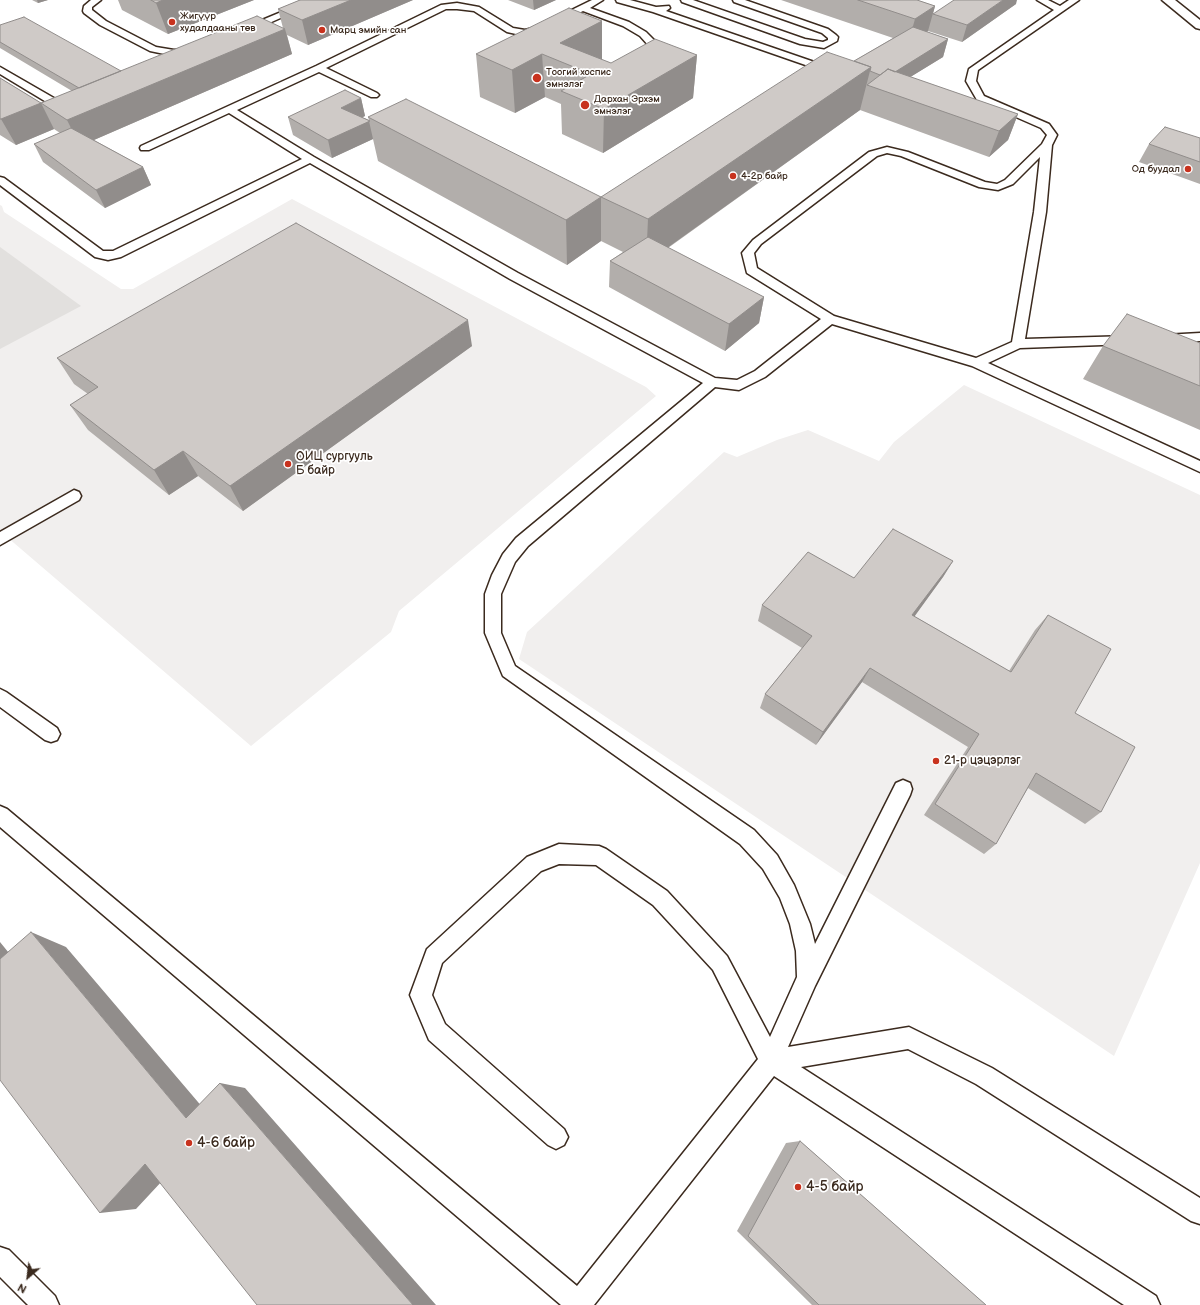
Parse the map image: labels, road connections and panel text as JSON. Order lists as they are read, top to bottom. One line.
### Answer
{"places":["Жигүүр худалдааны төв","Марц эмийн сан","Тоогий хоспис эмнэлэг","Дархан Эрхэм эмнэлэг","Од буудал","4-2р байр","ОИЦ сургууль Б байр","21-р цэцэрлэг","4-6 байр","4-5 байр"],"north":"bottom left"}
